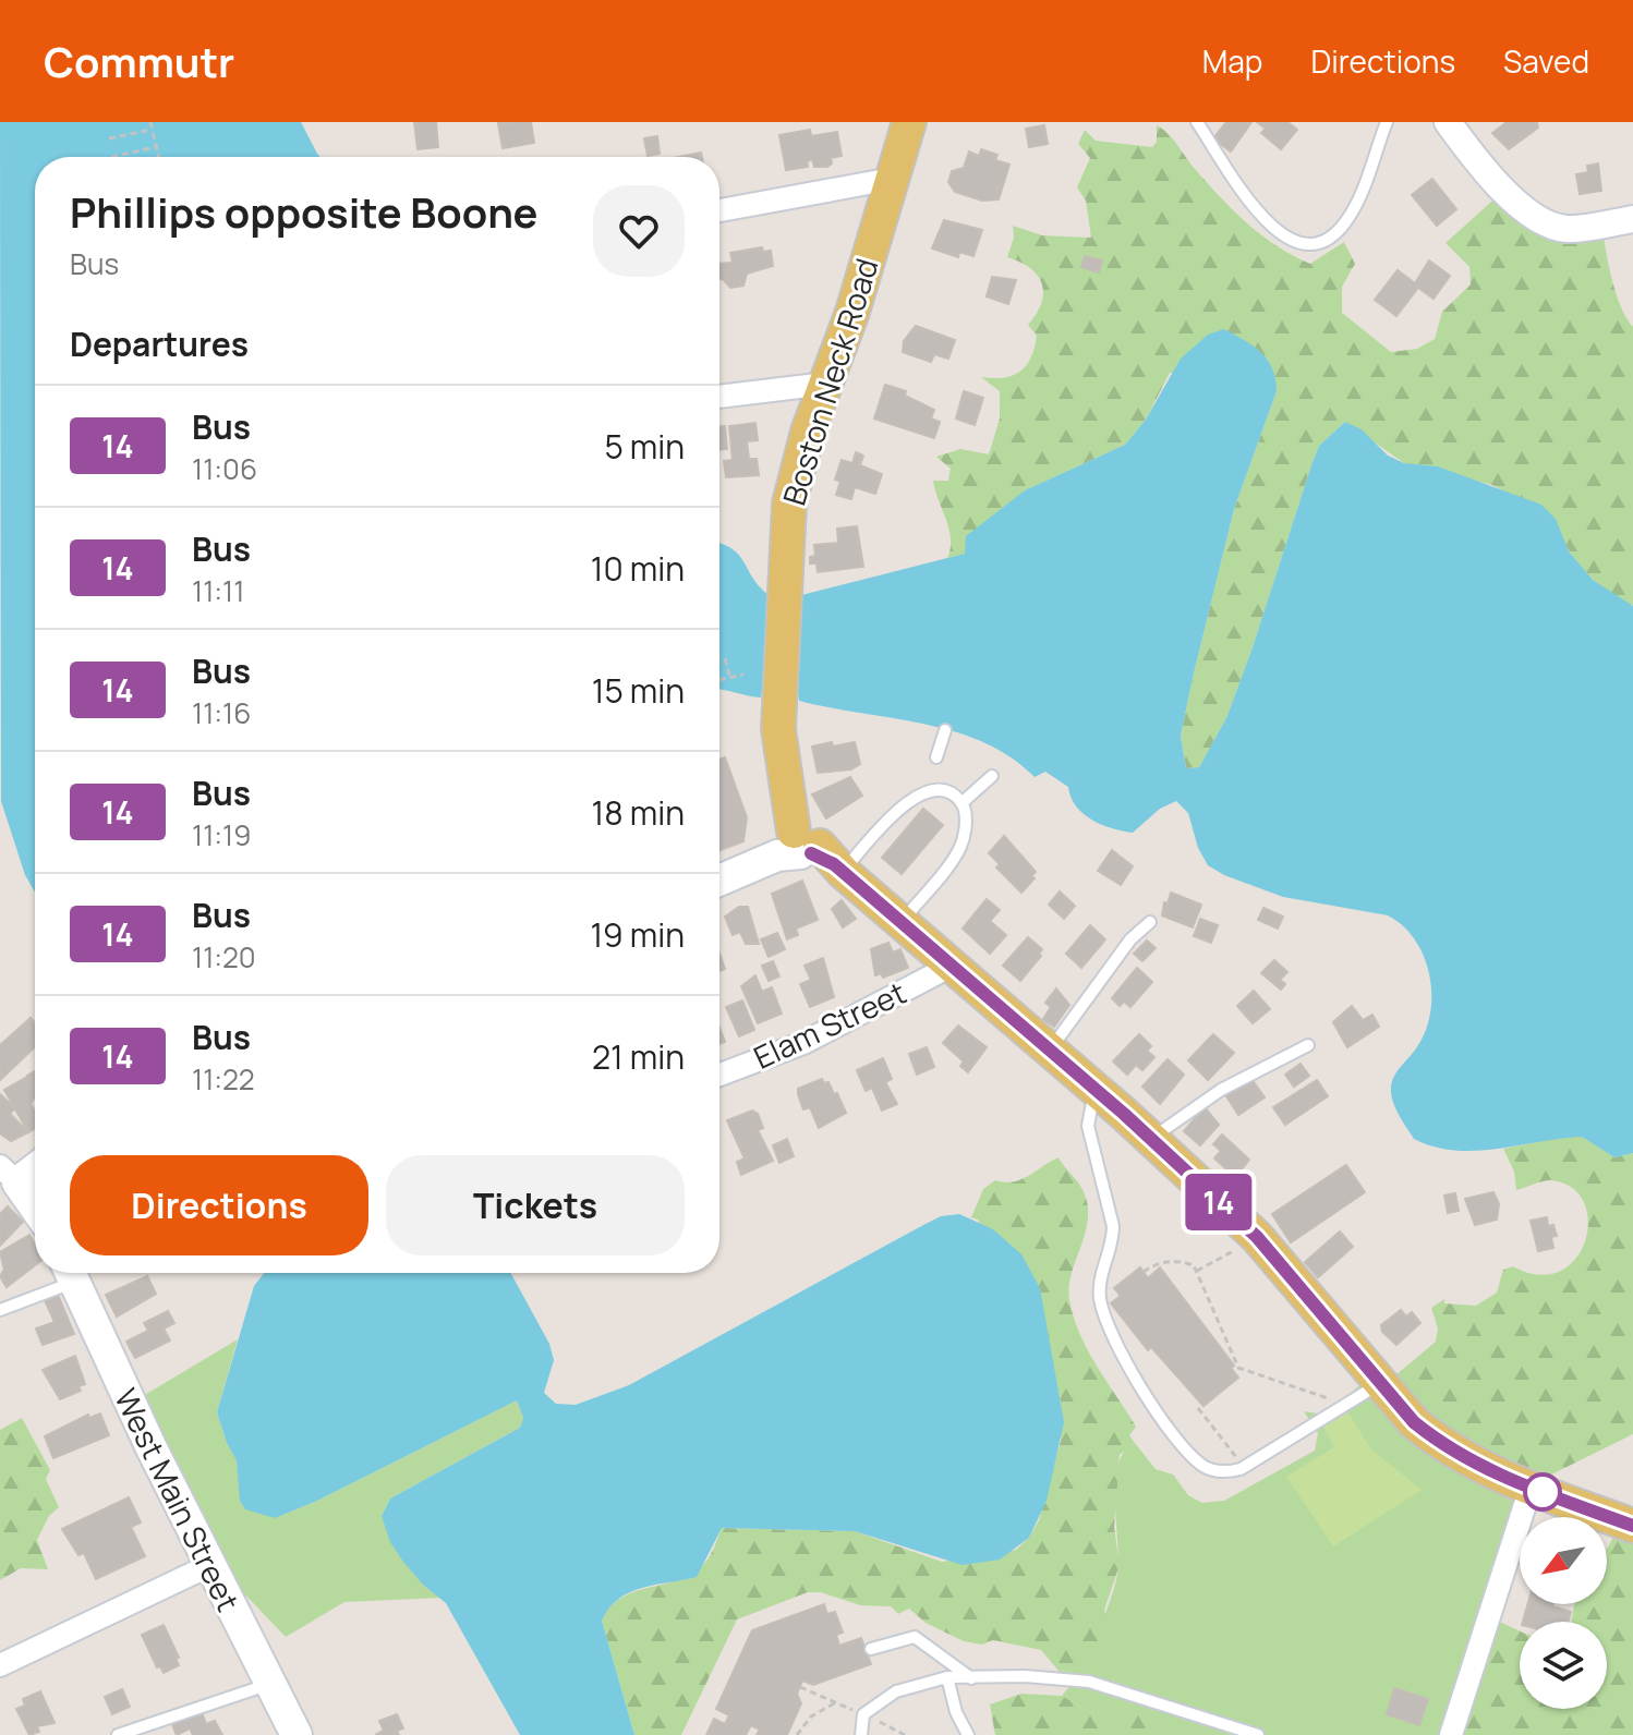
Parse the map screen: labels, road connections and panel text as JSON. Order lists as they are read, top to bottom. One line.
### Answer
{"streets":{"main road":["Boston Neck Road","West Main Street"],"street":["Elam Street"]},"lines":["bus line 14"],"north":"bottom left","page":{"header":"Commutr","nav":["Map","Directions","Saved"],"on_map":"14","heading":[["Phillips opposite Boone","Bus"],"Departures"],"list":[{"mark":"14","name":"Bus","note":"11:06","value":"5 min"},{"mark":"14","name":"Bus","note":"11:11","value":"10 min"},{"mark":"14","name":"Bus","note":"11:16","value":"15 min"},{"mark":"14","name":"Bus","note":"11:19","value":"18 min"},{"mark":"14","name":"Bus","note":"11:20","value":"19 min"},{"mark":"14","name":"Bus","note":"11:22","value":"21 min"}],"buttons":["Directions","Tickets"]}}
